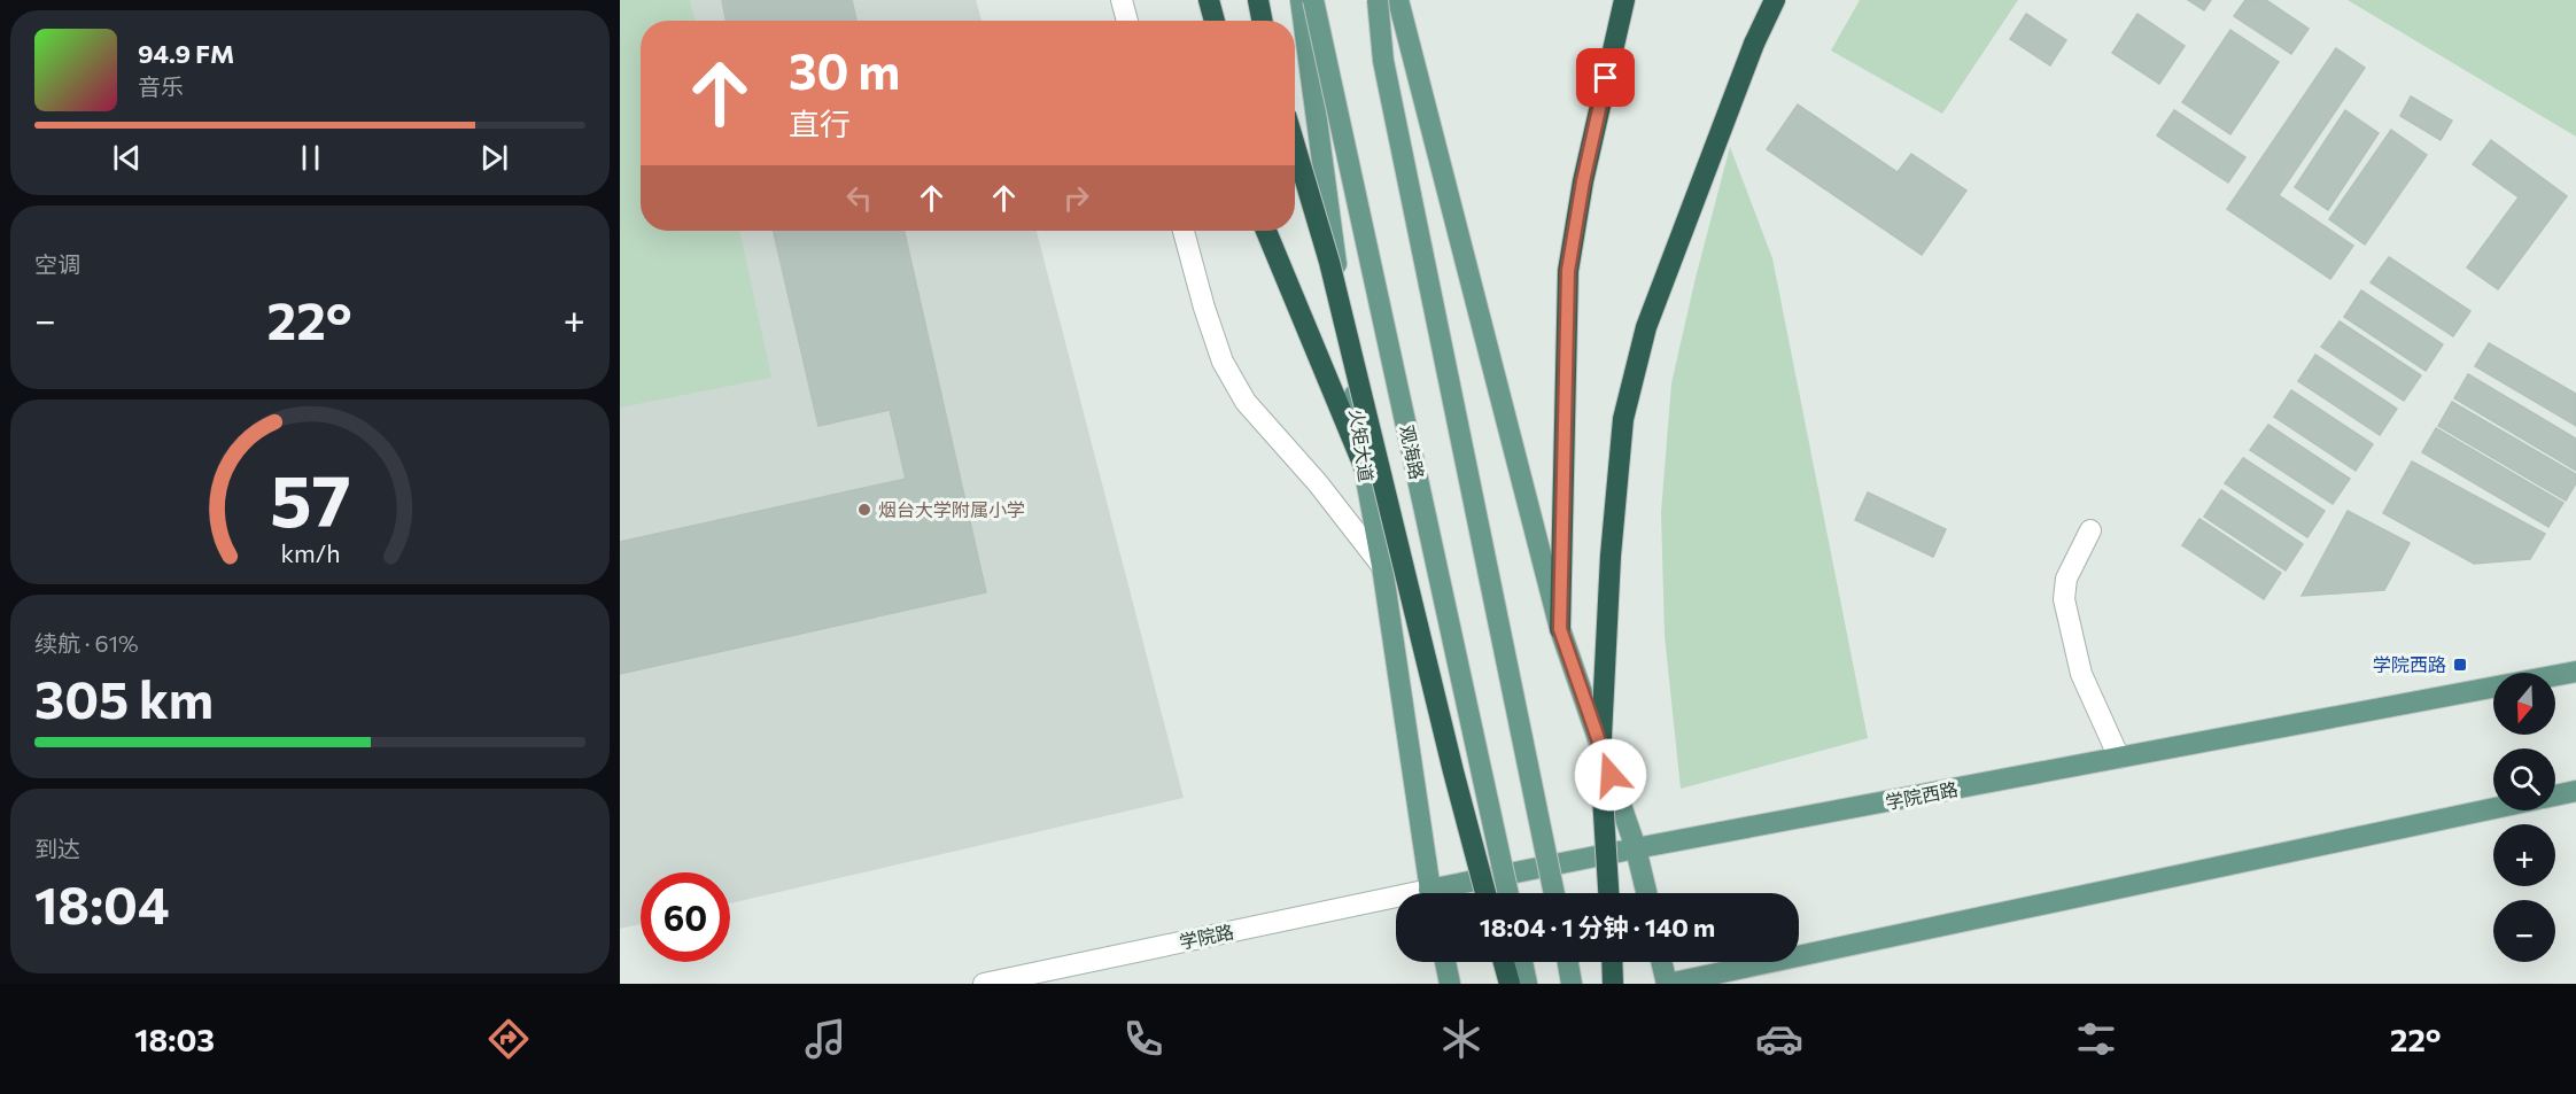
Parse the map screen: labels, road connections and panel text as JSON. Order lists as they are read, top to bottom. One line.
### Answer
{"streets":{"main road":["火矩大道","观海路","学院西路"],"street":["学院路"]},"places":{"other":["烟台大学附属小学"],"transit":["学院西路"]},"north":"bottom","page":{"turn":["30 m","直行"],"song":["94.9 FM","音乐"],"tile":["空调",["续航 · 61%","305 km"],["到达","18:04"]],"heat":["−","22°","+"],"map_buttons":["+","−"],"limit":"60","trip":"18:04 · 1 分钟 · 140 m","tabs":["18:03","22°"],"gauge":["57","km/h"]}}
